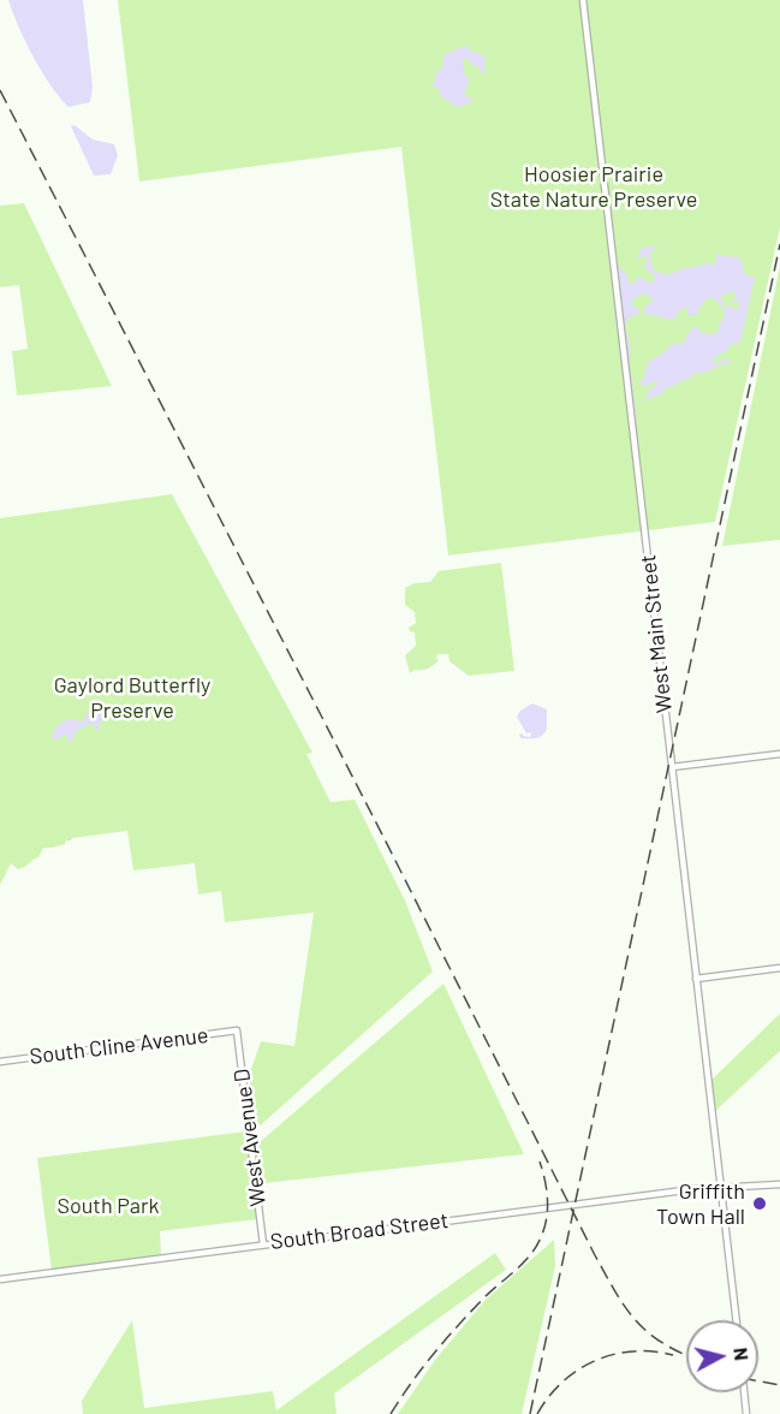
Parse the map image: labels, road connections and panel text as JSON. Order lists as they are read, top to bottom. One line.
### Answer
{"streets":{"street":["West Main Street","South Cline Avenue","West Avenue D","South Broad Street"]},"crossings":[["West Main Street","South Broad Street"],["South Cline Avenue","West Avenue D"],["West Avenue D","South Broad Street"]],"parks":["Hoosier Prairie State Nature Preserve","Gaylord Butterfly Preserve","South Park"],"places":["Griffith Town Hall"],"north":"right"}
